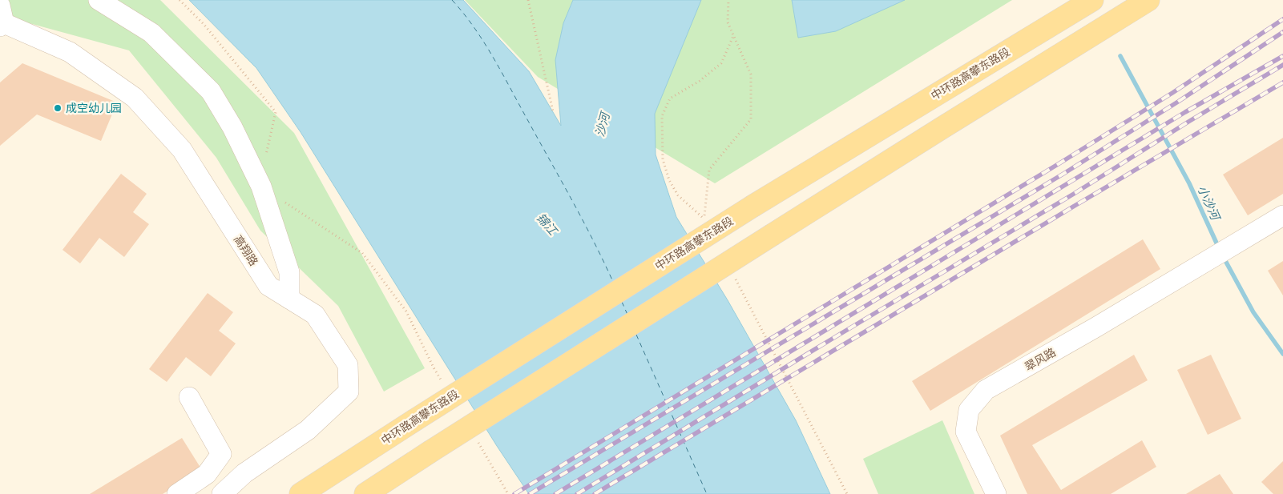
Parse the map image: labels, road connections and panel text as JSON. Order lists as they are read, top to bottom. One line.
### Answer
{"streets":{"main road":["中环路高攀东路段"],"street":["高翔路","翠风路"]},"water":["沙河","小沙河","锦江"],"places":["成空幼儿园"]}
